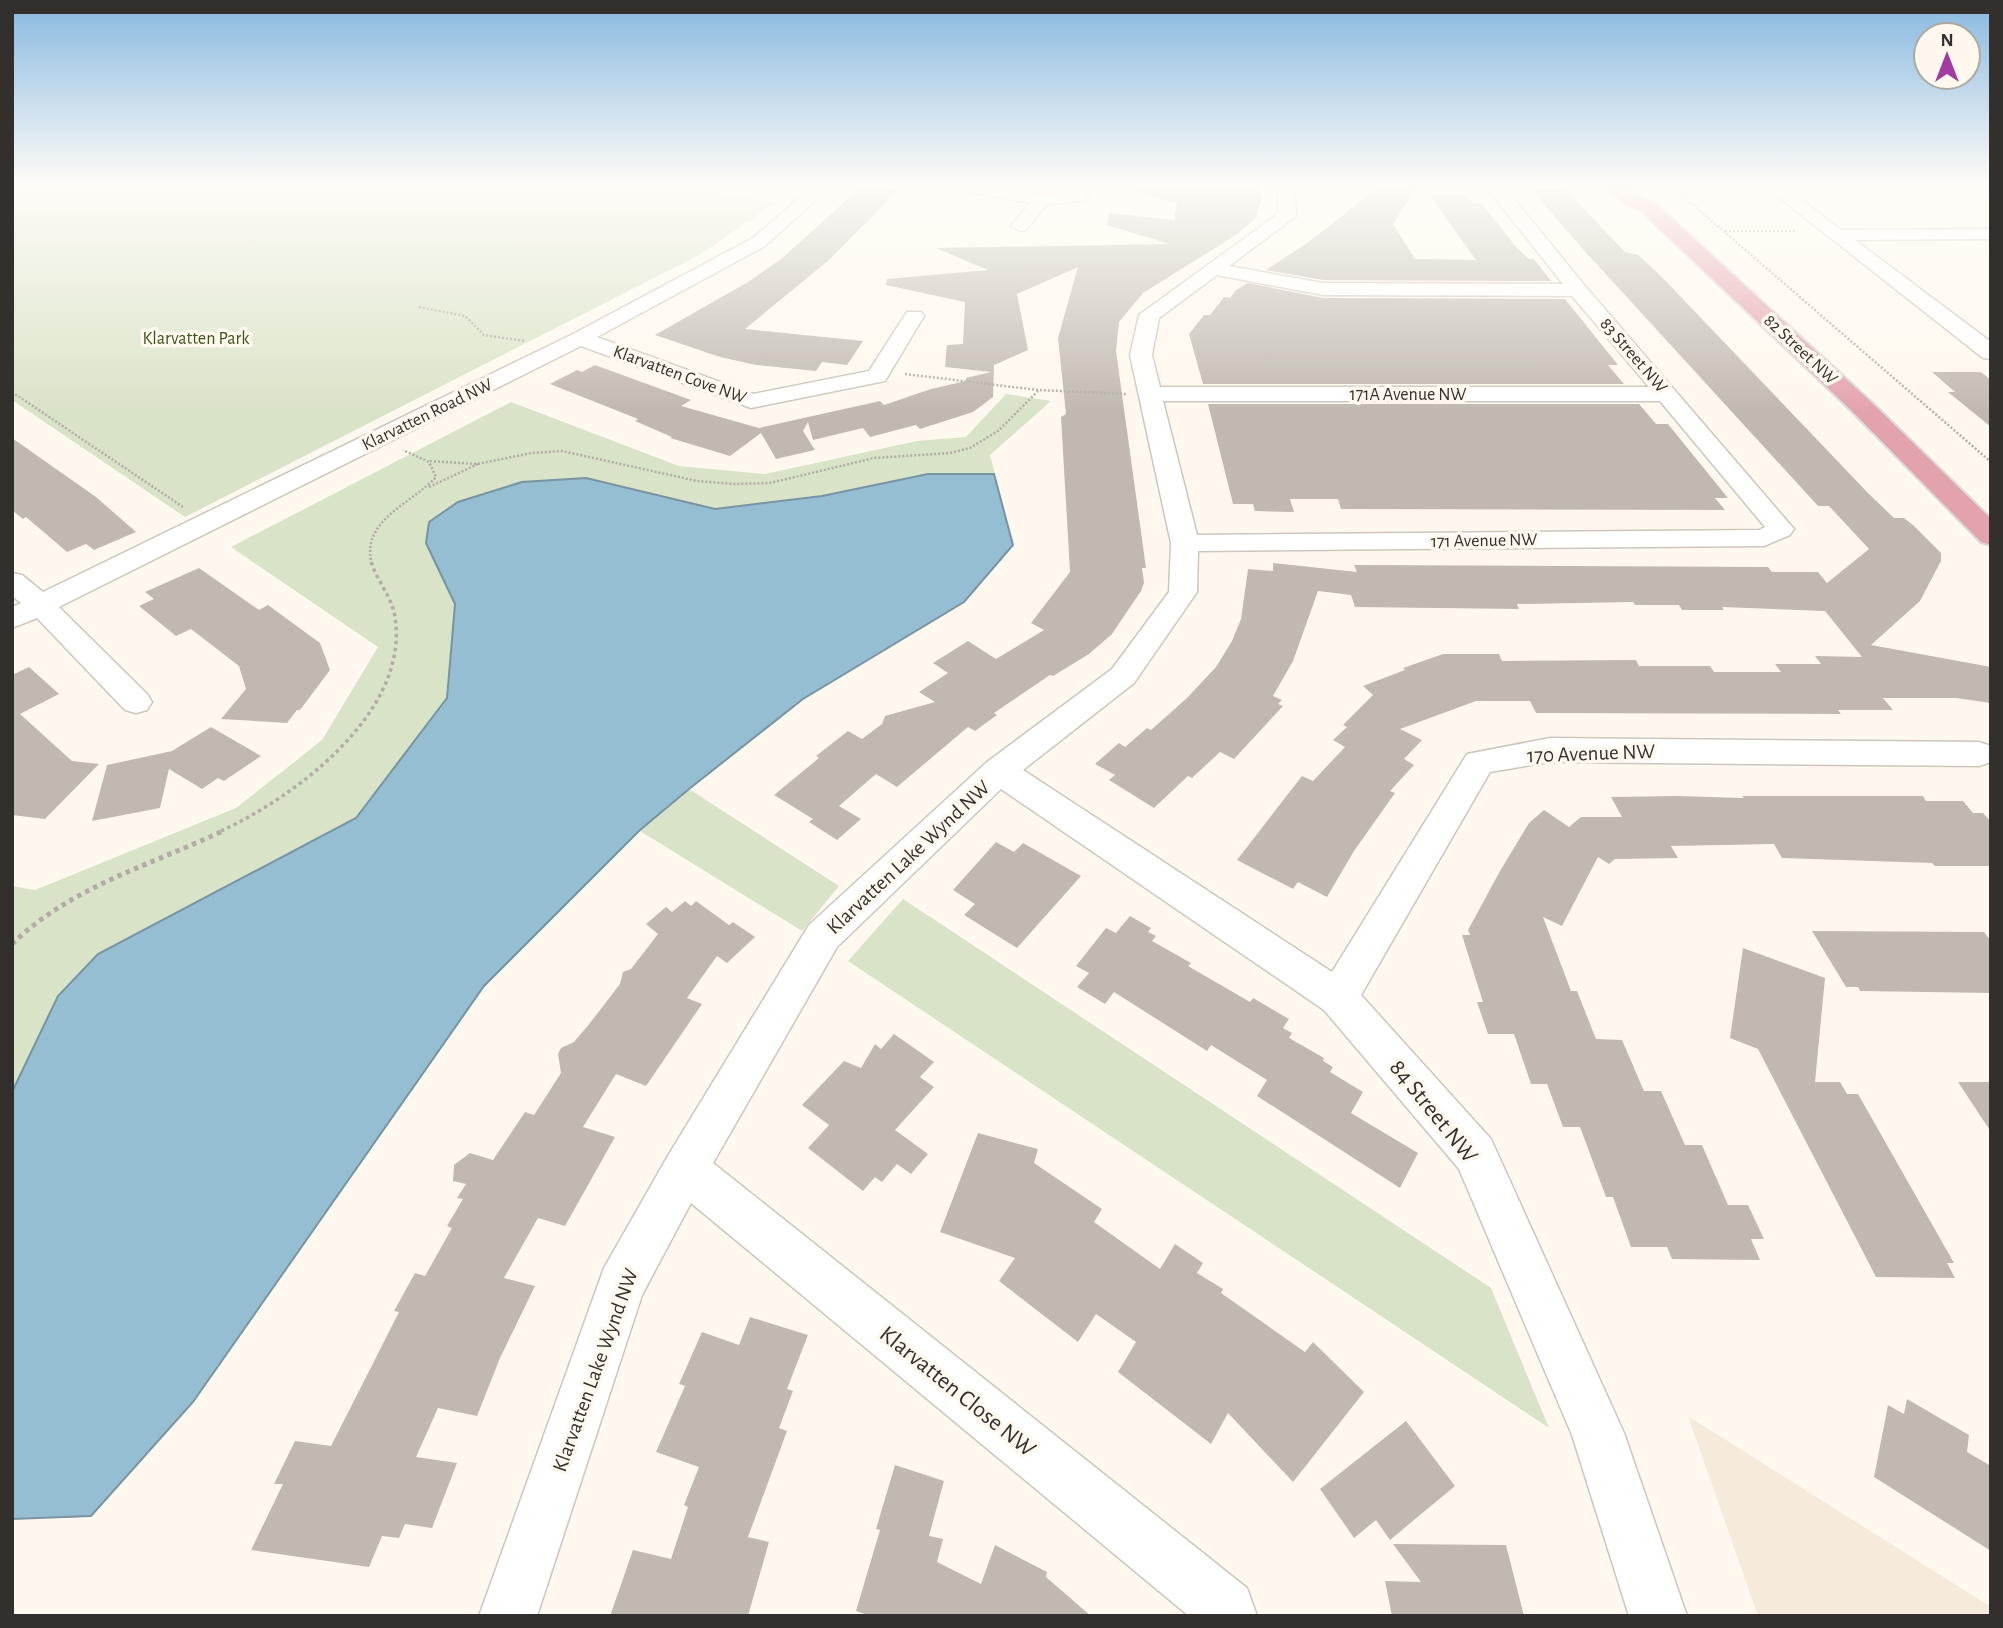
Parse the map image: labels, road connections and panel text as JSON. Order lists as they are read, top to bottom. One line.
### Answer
{"streets":{"main road":["82 Street NW"],"street":["83 Street NW","Klarvatten Cove NW","171A Avenue NW","Klarvatten Road NW","171 Avenue NW","170 Avenue NW","Klarvatten Lake Wynd NW","84 Street NW","Klarvatten Close NW"]},"crossings":[["83 Street NW","171A Avenue NW"],["83 Street NW","171 Avenue NW"],["Klarvatten Cove NW","Klarvatten Road NW"],["171A Avenue NW","Klarvatten Lake Wynd NW"],["171 Avenue NW","Klarvatten Lake Wynd NW"],["170 Avenue NW","84 Street NW"],["Klarvatten Lake Wynd NW","84 Street NW"],["Klarvatten Lake Wynd NW","Klarvatten Close NW"]],"parks":["Klarvatten Park"],"north":"top"}
